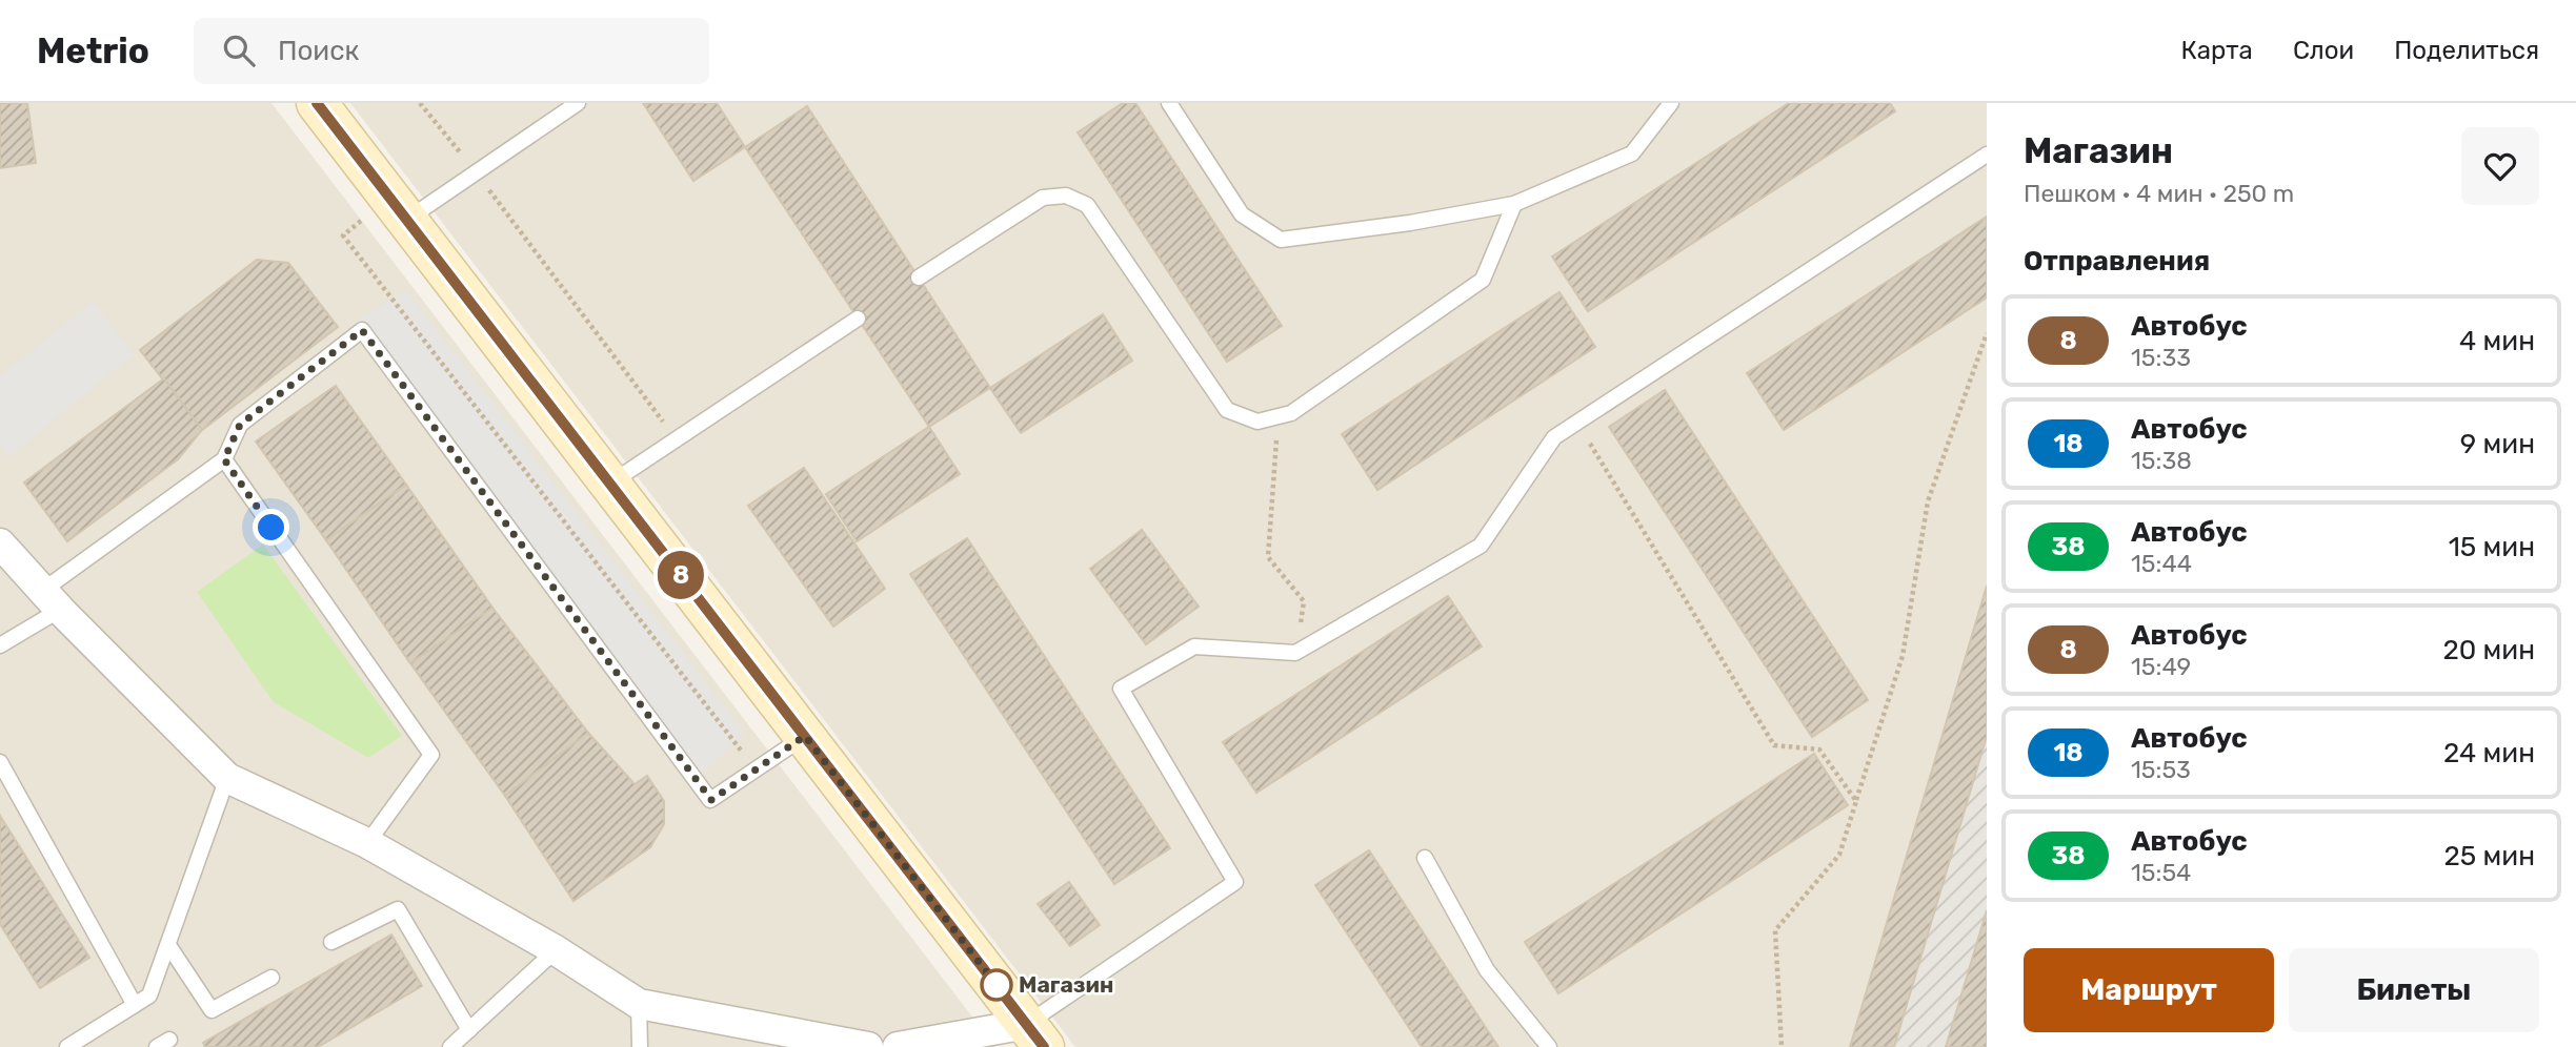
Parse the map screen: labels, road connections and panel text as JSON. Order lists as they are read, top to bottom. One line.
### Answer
{"places":["Магазин"],"lines":["bus line 8"],"page":{"header":"Metrio","search":"Поиск","nav":["Карта","Слои","Поделиться"],"on_map":"8","heading":[["Магазин","Пешком · 4 мин · 250 m"],"Отправления"],"list":[{"mark":"8","name":"Автобус","note":"15:33","value":"4 мин"},{"mark":"18","name":"Автобус","note":"15:38","value":"9 мин"},{"mark":"38","name":"Автобус","note":"15:44","value":"15 мин"},{"mark":"8","name":"Автобус","note":"15:49","value":"20 мин"},{"mark":"18","name":"Автобус","note":"15:53","value":"24 мин"},{"mark":"38","name":"Автобус","note":"15:54","value":"25 мин"}],"buttons":["Маршрут","Билеты"]}}
